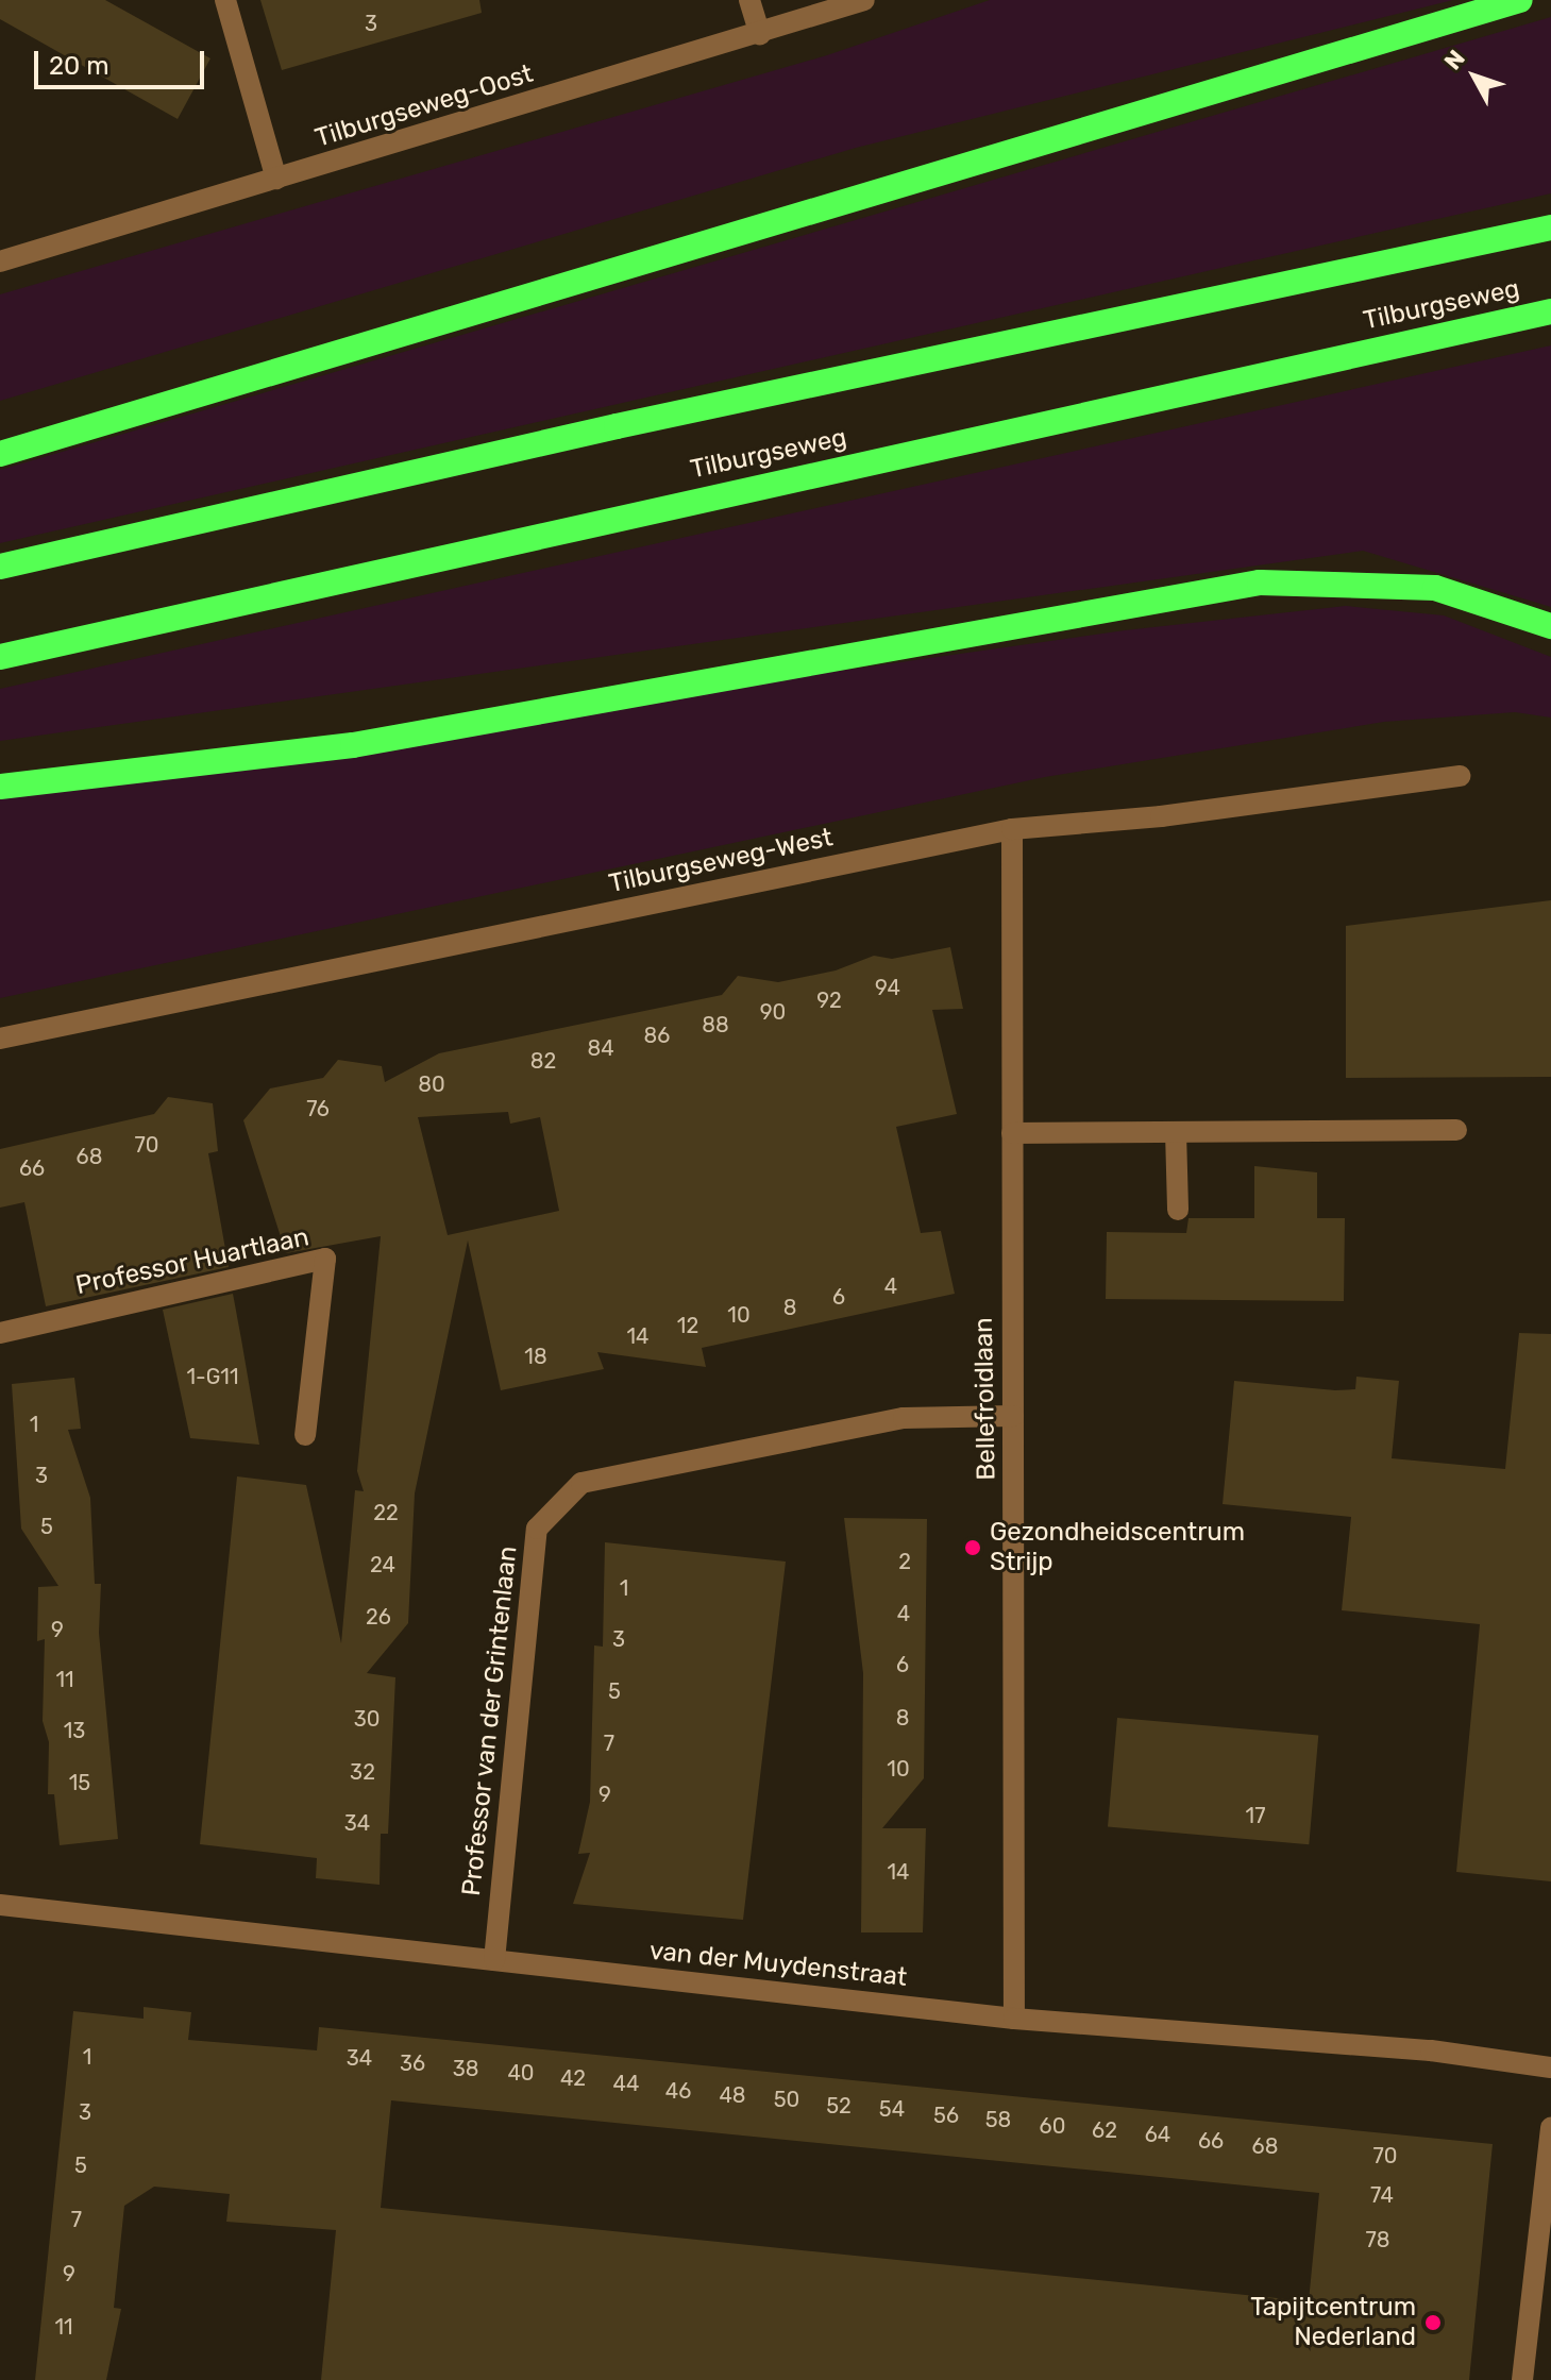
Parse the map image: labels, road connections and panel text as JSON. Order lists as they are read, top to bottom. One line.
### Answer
{"streets":{"highway":["Tilburgseweg"],"street":["Tilburgseweg-Oost","Tilburgseweg-West","Professor Huartlaan","Bellefroidlaan","Professor van der Grintenlaan","van der Muydenstraat"]},"crossings":[["Tilburgseweg-West","Bellefroidlaan"],["Bellefroidlaan","Professor van der Grintenlaan"],["Bellefroidlaan","van der Muydenstraat"],["Professor van der Grintenlaan","van der Muydenstraat"]],"places":["Gezondheidscentrum Strijp","Tapijtcentrum Nederland"],"house_numbers":["3","94","92","90","88","86","84","82","80","76","70","68","66","4","6","8","10","12","14","18","1-G11","1","3","22","5","2","24","1","4","26","9","3","6","11","5","8","30","13","7","10","32","15","9","17","34","14","1","34","36","38","40","42","44","46","48","50","52","54","3","56","58","60","62","64","66","68","70","5","74","7","78","9","11"],"scale_bar":"20 m","north":"top left"}
